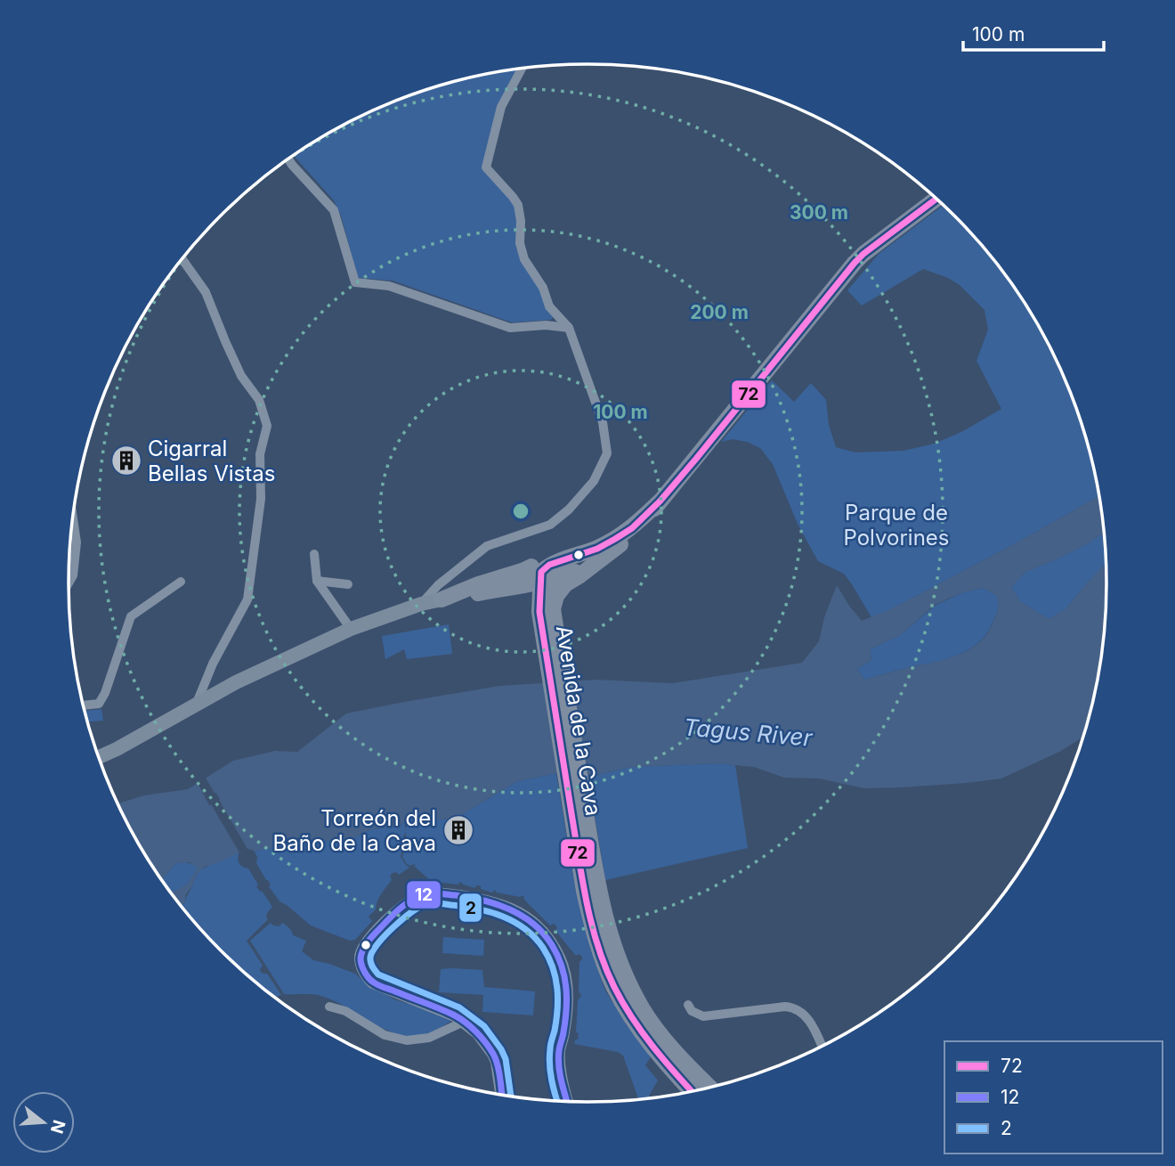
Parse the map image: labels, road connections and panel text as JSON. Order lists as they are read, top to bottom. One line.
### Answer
{"streets":{"main road":["Avenida de la Cava"]},"water":["Tagus River"],"parks":["Parque de Polvorines"],"places":{"building":["Cigarral Bellas Vistas","Torreón del Baño de la Cava"]},"lines":["transit line 72","transit line 12","transit line 2"],"legend":["72","12","2"],"scale_bar":"100 m","north":"right","rings":["300 m","200 m","100 m"]}
